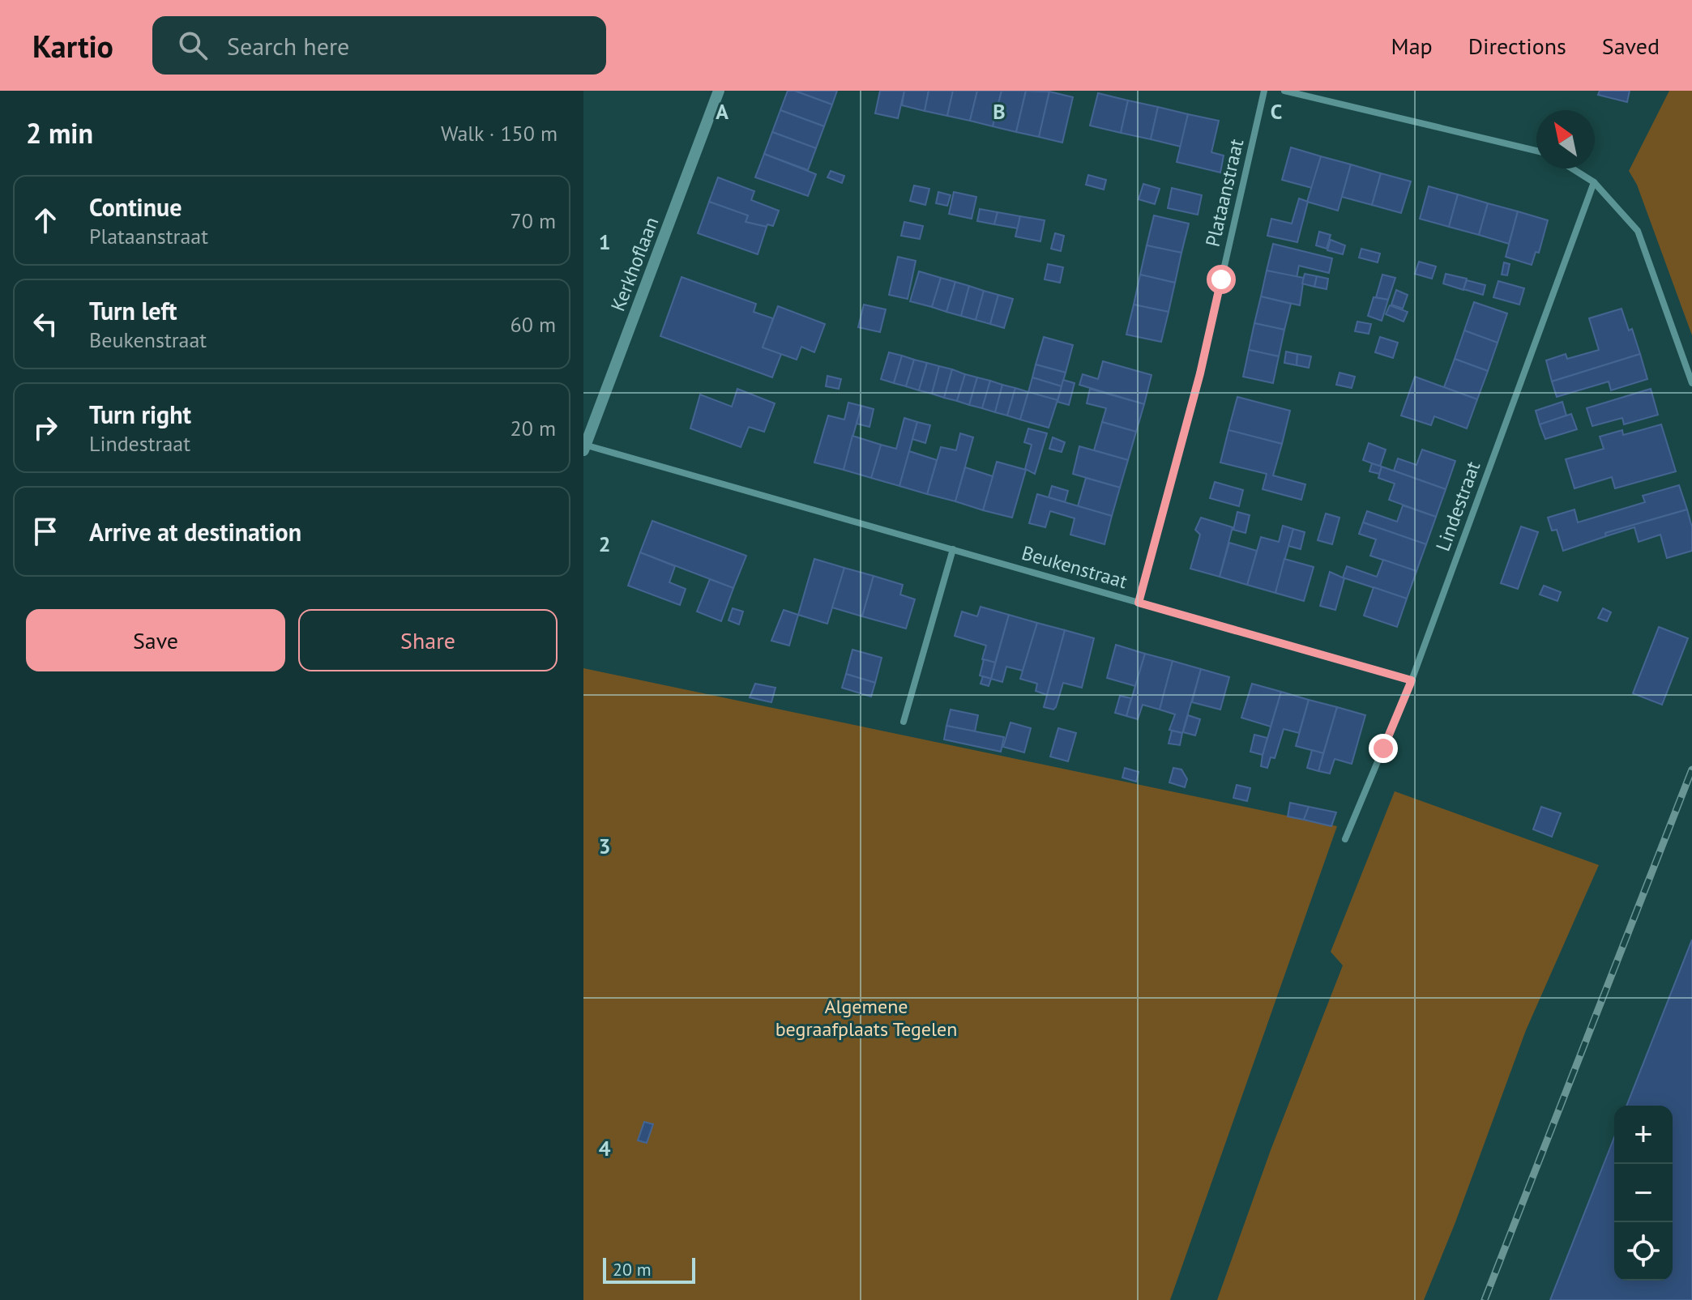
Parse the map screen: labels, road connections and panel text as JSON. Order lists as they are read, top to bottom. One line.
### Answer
{"streets":{"street":["Plataanstraat","Kerkhoflaan","Lindestraat","Beukenstraat"]},"crossings":[["Plataanstraat","Beukenstraat"],["Kerkhoflaan","Beukenstraat"],["Lindestraat","Beukenstraat"]],"parks":["Algemene begraafplaats Tegelen"],"scale_bar":"20 m","north":"top left","page":{"header":"Kartio","search":"Search here","nav":["Map","Directions","Saved"],"heading":["2 min","Walk · 150 m"],"list":[["Continue","Plataanstraat","70 m"],["Turn left","Beukenstraat","60 m"],["Turn right","Lindestraat","20 m"],"Arrive at destination"],"buttons":["Save","Share"],"map_buttons":["+","−"],"scale":"20 m"},"grid":{"columns":["A","B","C"],"rows":["1","2","3","4"]}}
